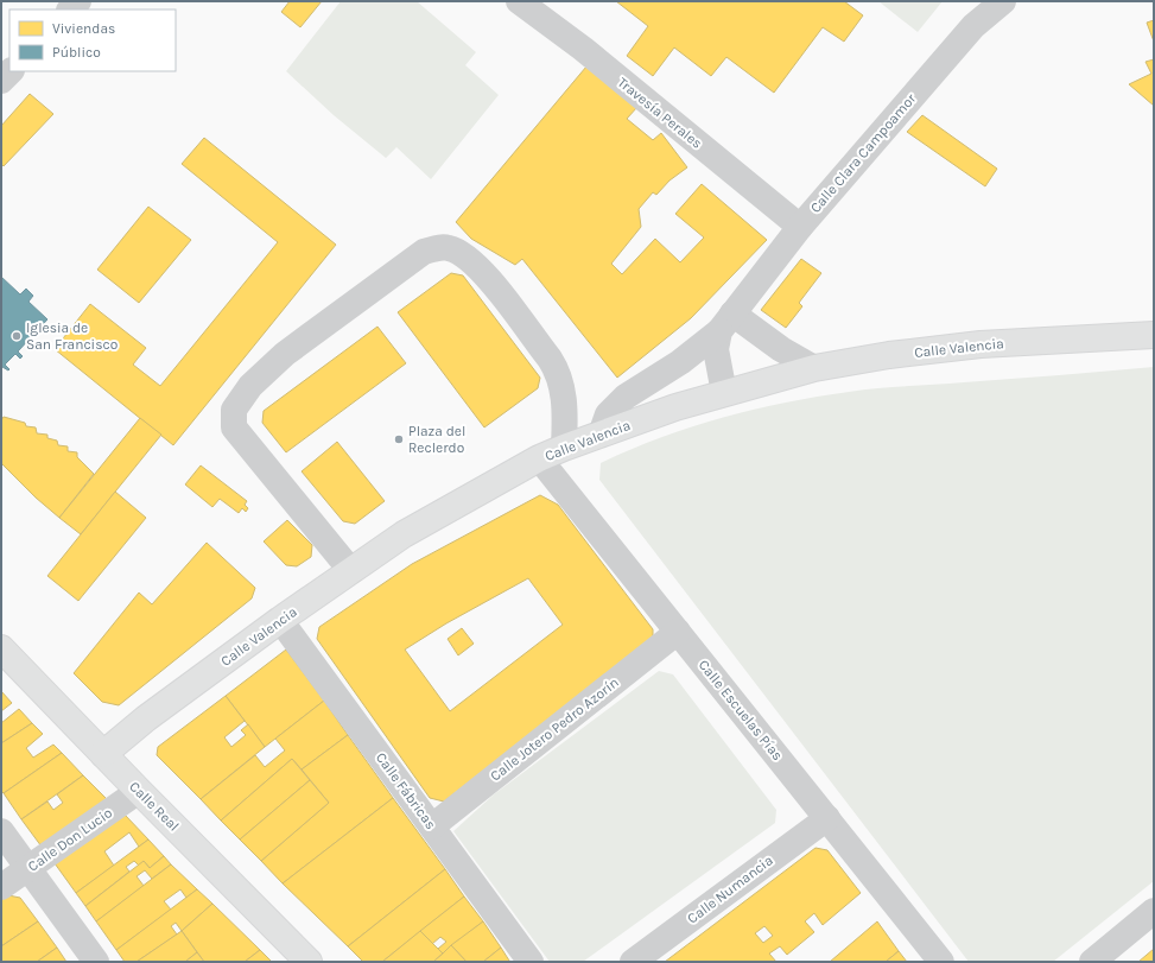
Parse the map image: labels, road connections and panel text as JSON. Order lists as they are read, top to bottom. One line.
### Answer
{"streets":{"main road":["Calle Valencia","Calle Real"],"street":["Travesía Perales","Calle Clara Campoamor","Calle Escuelas Pías","Calle Jotero Pedro Azorín","Calle Fábricas","Calle Don Lucio","Calle Numancia"]},"crossings":[["Travesía Perales","Calle Clara Campoamor"],["Calle Clara Campoamor","Calle Valencia"],["Calle Valencia","Calle Escuelas Pías"],["Calle Valencia","Calle Fábricas"],["Calle Valencia","Calle Real"],["Calle Escuelas Pías","Calle Jotero Pedro Azorín"],["Calle Escuelas Pías","Calle Numancia"],["Calle Jotero Pedro Azorín","Calle Fábricas"],["Calle Real","Calle Don Lucio"]],"places":["Iglesia de San Francisco","Plaza del Reclerdo"],"legend":["Viviendas","Público"]}
